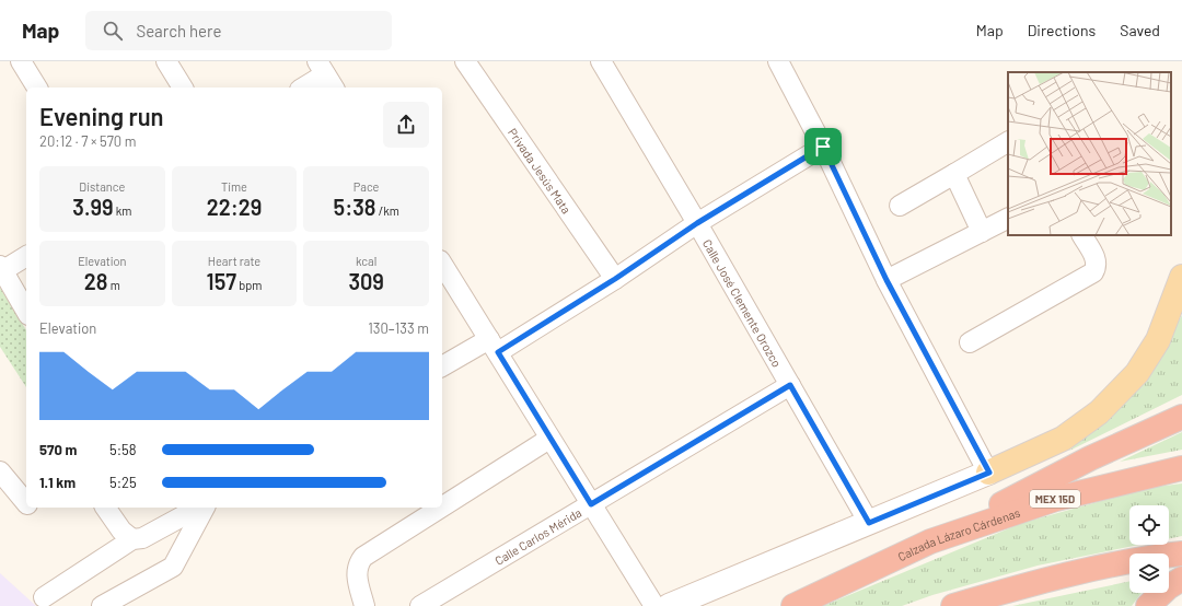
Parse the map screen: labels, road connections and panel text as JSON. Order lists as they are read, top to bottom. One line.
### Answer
{"streets":{"highway":["MEX 15D","Calzada Lázaro Cárdenas"],"street":["Privada Jesús Mata","Calle José Clemente Orozco","Calle Carlos Mérida"]},"crossings":[["Calle José Clemente Orozco","Calle Carlos Mérida"]],"page":{"header":"Map","search":"Search here","nav":["Map","Directions","Saved"],"heading":["Evening run","20:12 · 7 × 570 m"],"stats":[["Distance","3.99 km"],["Time","22:29"],["Pace","5:38 /km"],["Elevation","28 m"],["Heart rate","157 bpm"],["kcal","309"]],"chart":["Elevation","130–133 m"],"list":[{"name":"570 m","note":"5:58"},{"name":"1.1 km","note":"5:25"}]}}
